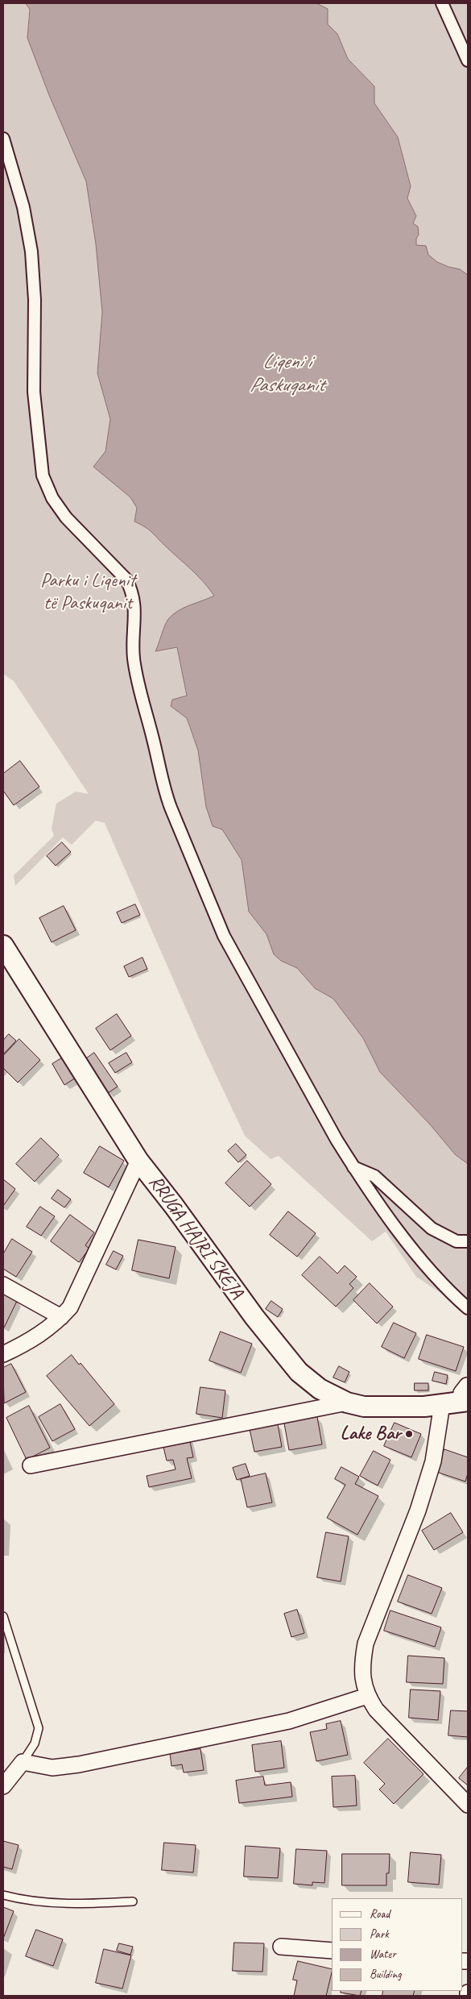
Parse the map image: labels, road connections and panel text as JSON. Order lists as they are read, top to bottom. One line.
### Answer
{"streets":{"street":["RRUGA HAJRI SKEJA"]},"water":["Liqeni i Paskuqanit"],"parks":["Parku i Liqenit të Paskuqanit"],"places":["Lake Bar"],"legend":["Road","Park","Water","Building"]}
